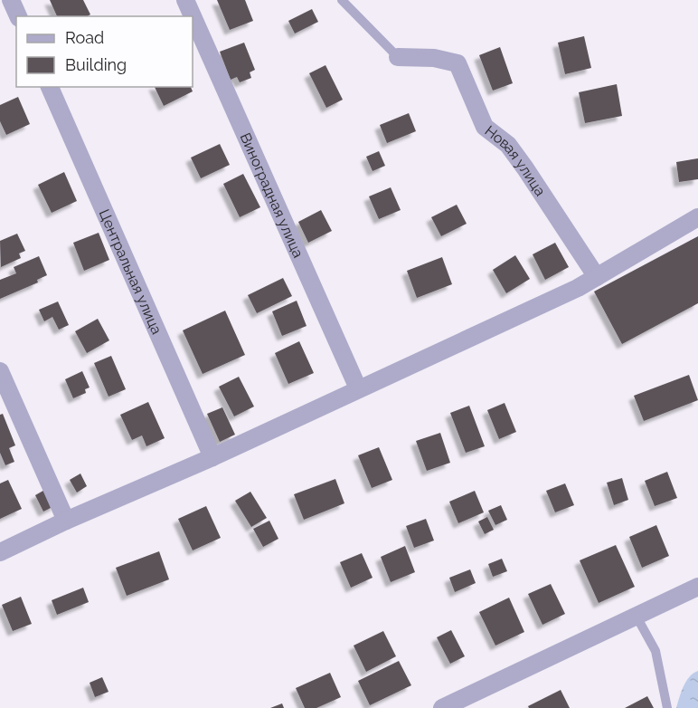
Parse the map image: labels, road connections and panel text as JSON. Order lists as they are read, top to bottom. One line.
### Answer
{"streets":{"street":["Новая улица","Виноградная улица","Центральная улица"]},"legend":["Road","Building"]}
